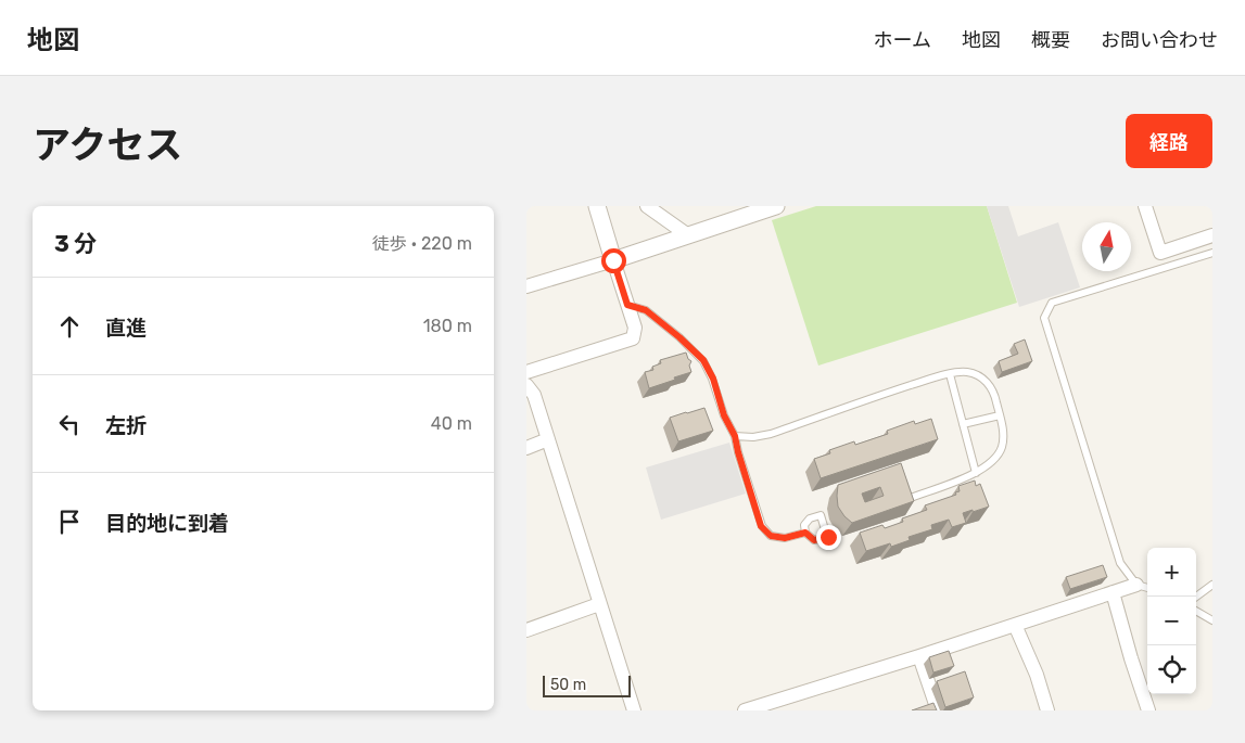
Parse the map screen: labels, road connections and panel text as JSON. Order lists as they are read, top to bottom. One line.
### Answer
{"scale_bar":"50 m","north":"top","page":{"header":"地図","nav":["ホーム","地図","概要","お問い合わせ"],"title":"アクセス","buttons":"経路","heading":["3 分","徒歩 · 220 m"],"list":[["直進","180 m"],["左折","40 m"],"目的地に到着"],"map_buttons":["+","−"],"scale":"50 m"}}
